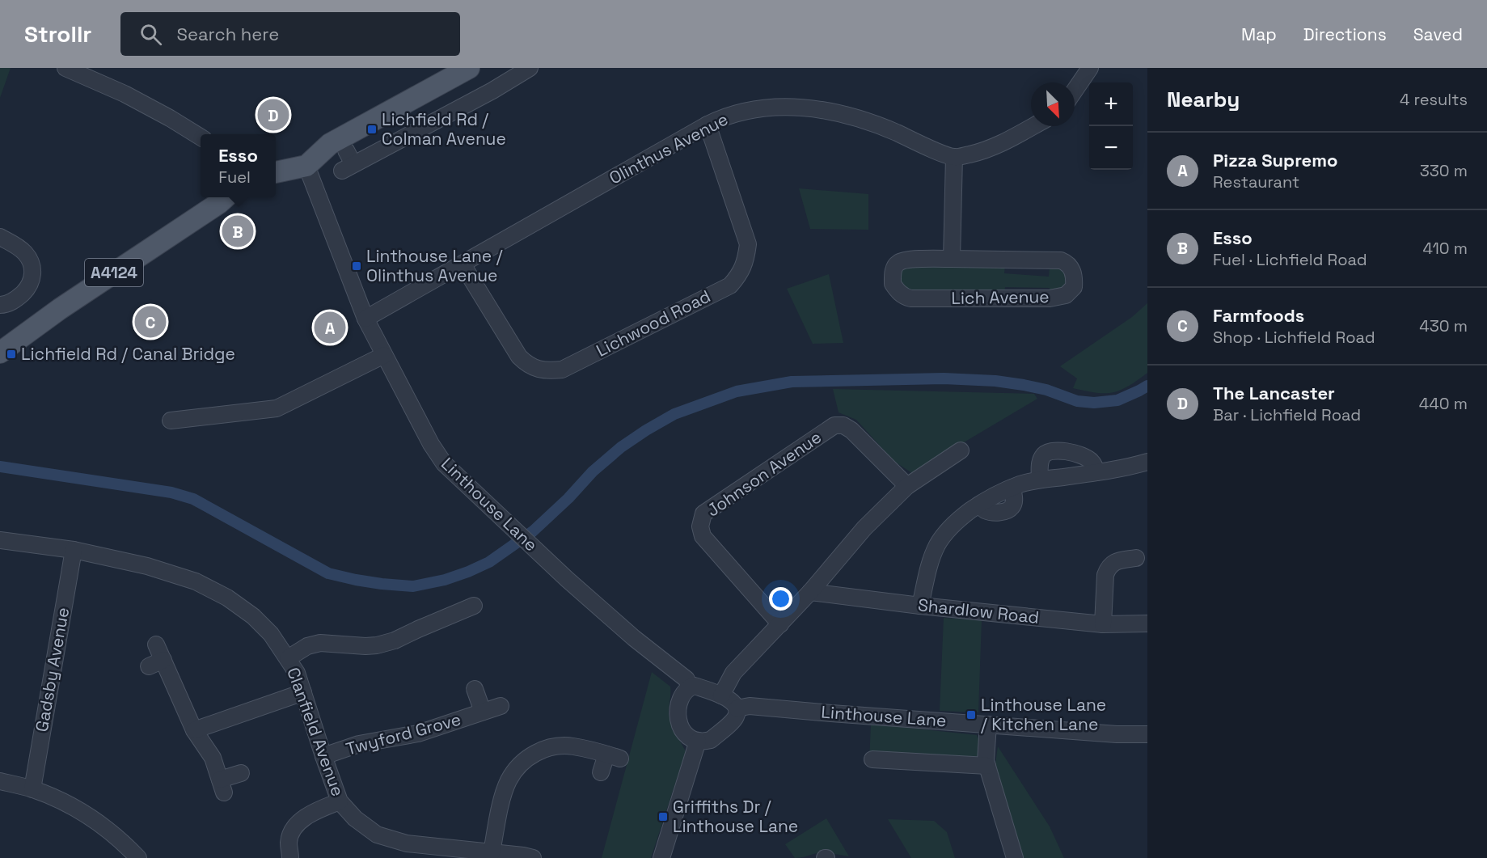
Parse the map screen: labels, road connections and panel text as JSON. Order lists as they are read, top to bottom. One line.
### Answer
{"streets":{"main road":["A4124"],"street":["Olinthus Avenue","Lich Avenue","Lichwood Road","Johnson Avenue","Linthouse Lane","Shardlow Road","Gadsby Avenue","Clanfield Avenue","Twyford Grove"]},"crossings":[["Olinthus Avenue","Lichwood Road"],["Olinthus Avenue","Linthouse Lane"],["Gadsby Avenue","Clanfield Avenue"],["Clanfield Avenue","Twyford Grove"]],"places":{"transit":["Lichfield Rd / Colman Avenue","Linthouse Lane / Olinthus Avenue","Lichfield Rd / Canal Bridge","Linthouse Lane / Kitchen Lane","Griffiths Dr / Linthouse Lane"]},"north":"bottom right","page":{"header":"Strollr","search":"Search here","nav":["Map","Directions","Saved"],"heading":["Nearby","4 results"],"map_buttons":["+","−"],"pins":["D","B","C","A"],"list":[{"mark":"A","name":"Pizza Supremo","note":"Restaurant","value":"330 m"},{"mark":"B","name":"Esso","note":"Fuel · Lichfield Road","value":"410 m"},{"mark":"C","name":"Farmfoods","note":"Shop · Lichfield Road","value":"430 m"},{"mark":"D","name":"The Lancaster","note":"Bar · Lichfield Road","value":"440 m"}],"popup":["Esso","Fuel"]}}
